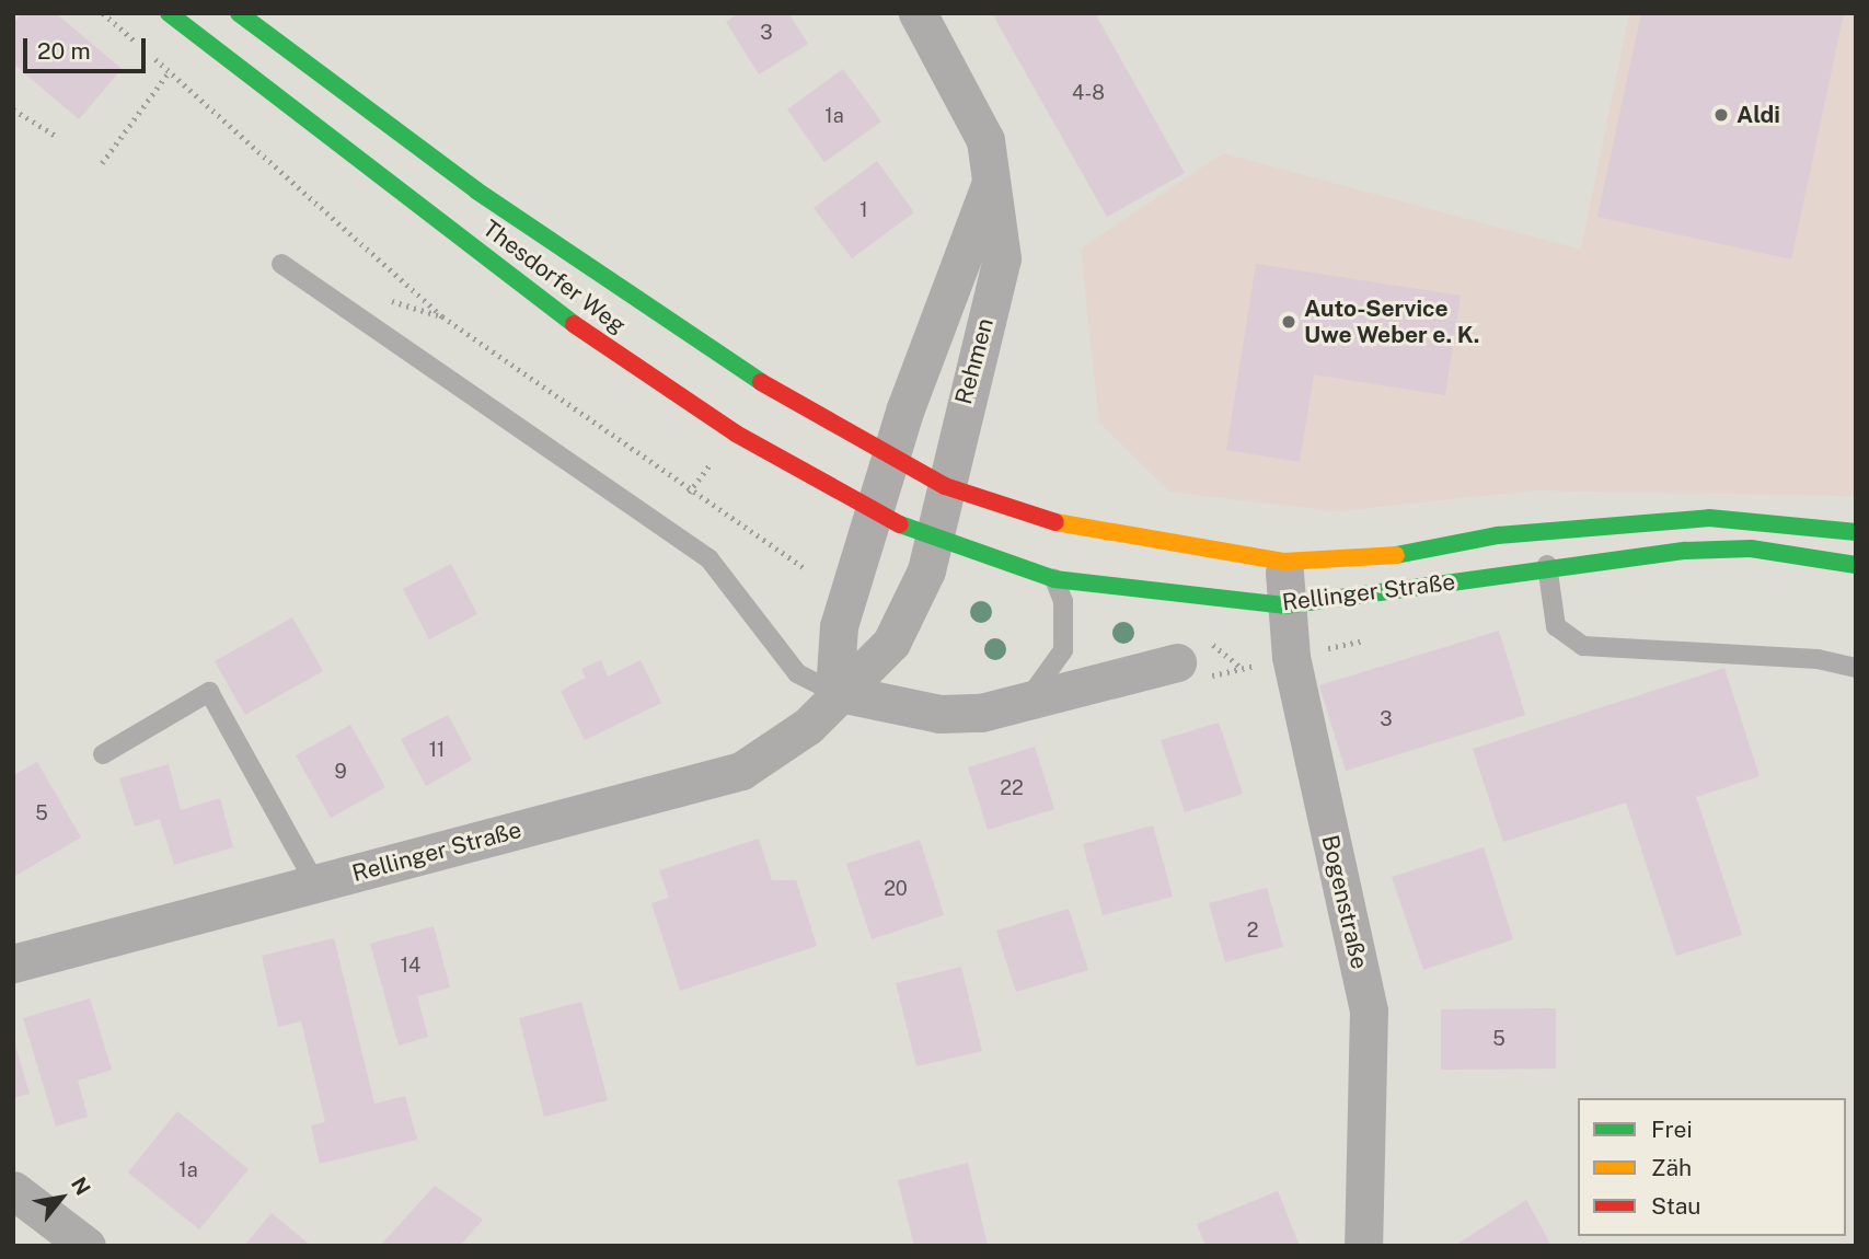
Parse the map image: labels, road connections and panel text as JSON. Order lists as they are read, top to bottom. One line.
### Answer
{"streets":{"street":["Thesdorfer Weg","Rehmen","Rellinger Straße","Bogenstraße"]},"crossings":[["Thesdorfer Weg","Rehmen"],["Thesdorfer Weg","Rellinger Straße"],["Rehmen","Rellinger Straße"],["Rellinger Straße","Bogenstraße"]],"places":["Aldi","Auto-Service Uwe Weber e. K."],"house_numbers":["3","4-8","1a","1","3","11","9","22","5","20","2","14","5","1a"],"legend":["Frei","Zäh","Stau"],"scale_bar":"20 m","north":"top right"}
